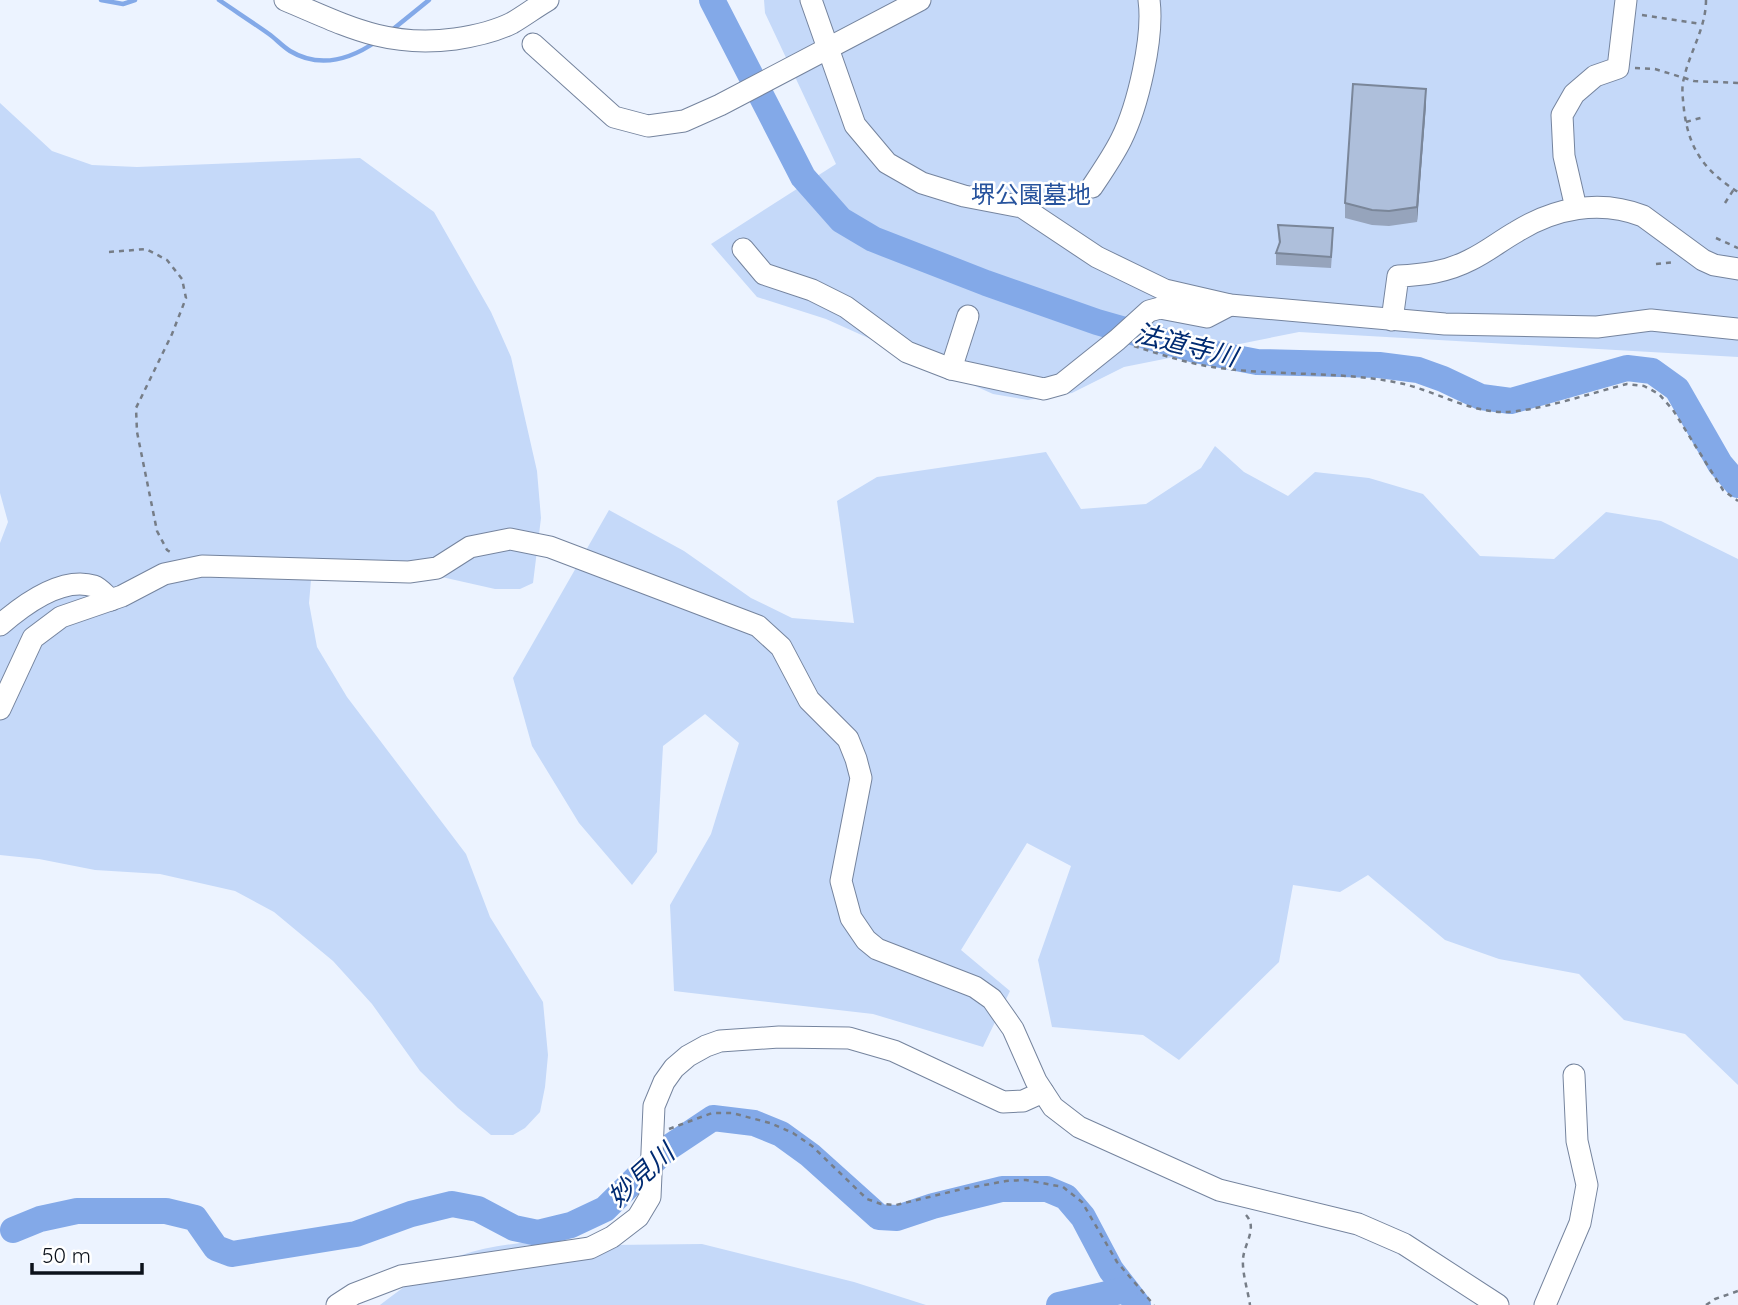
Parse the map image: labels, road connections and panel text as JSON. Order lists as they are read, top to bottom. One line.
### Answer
{"water":["法道寺川","妙見川"],"parks":["堺公園墓地"],"scale_bar":"50 m"}
